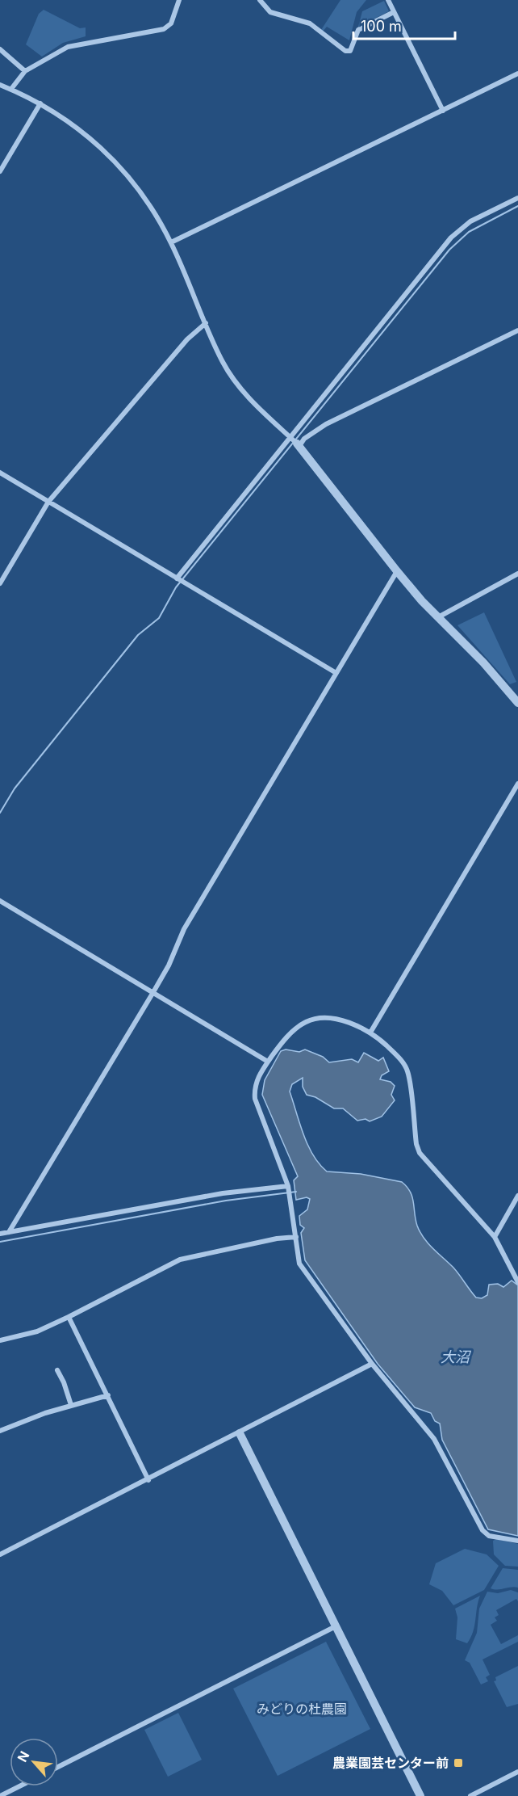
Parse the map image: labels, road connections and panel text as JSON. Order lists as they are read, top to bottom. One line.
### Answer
{"water":["大沼"],"parks":["みどりの杜農園"],"places":{"transit":["農業園芸センター前"]},"scale_bar":"100 m","north":"top left"}
